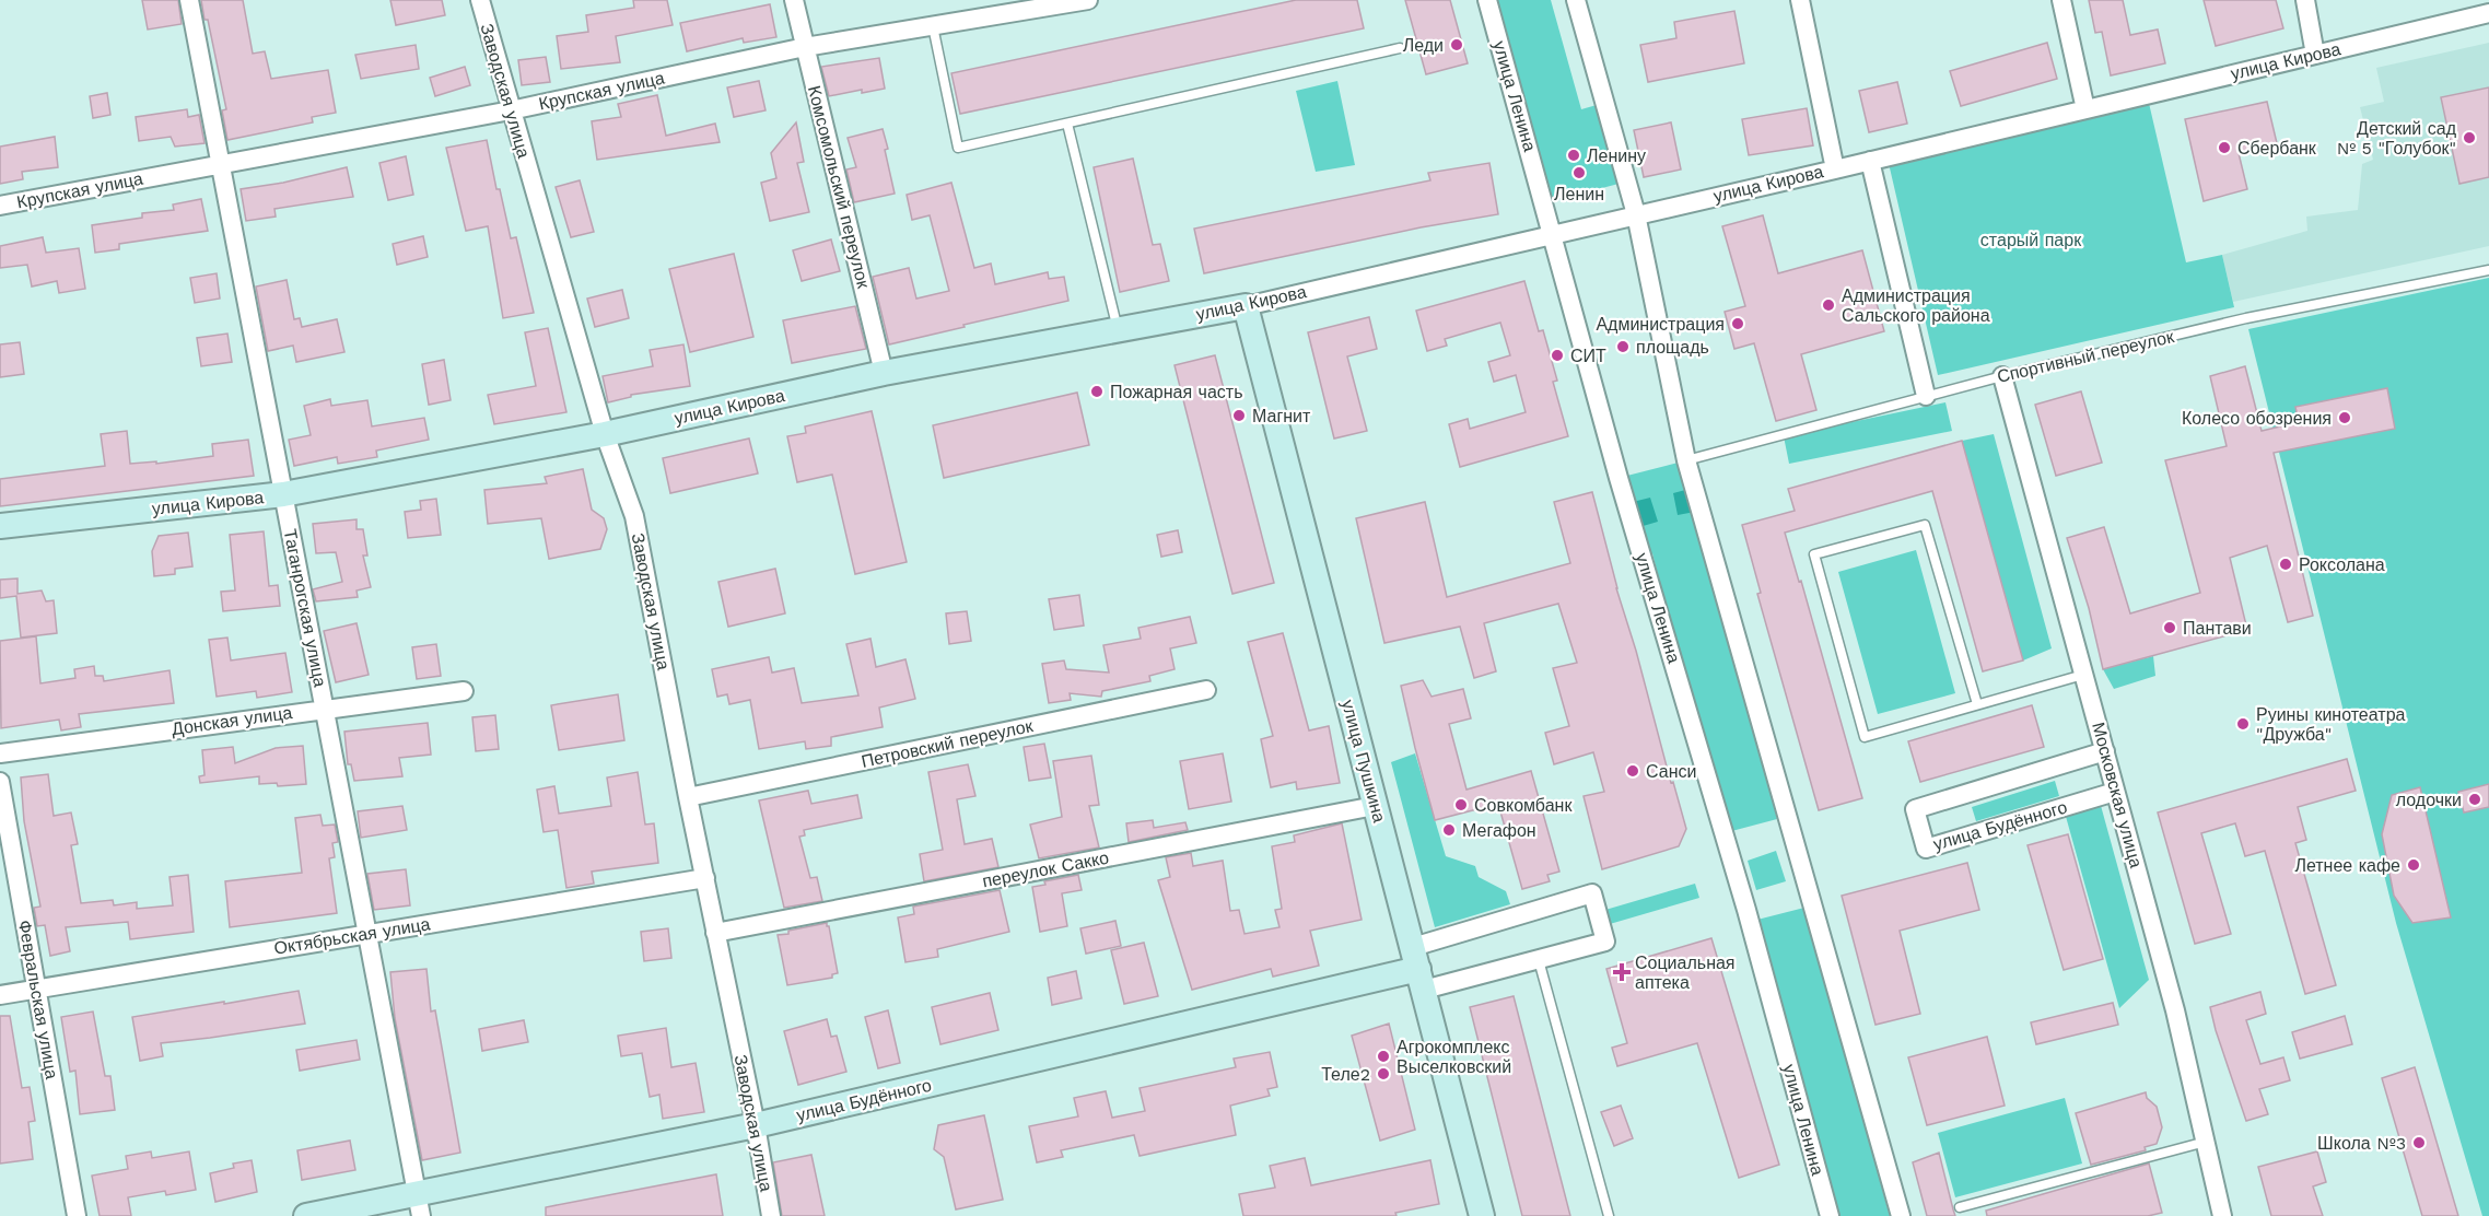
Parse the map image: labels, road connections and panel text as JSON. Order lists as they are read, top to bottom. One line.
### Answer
{"streets":{"main road":["улица Кирова","улица Пушкина","улица Будённого"],"street":["Заводская улица","Крупская улица","улица Ленина","Комсомольский переулок","Таганрогская улица","Донская улица","Петровский переулок","Московская улица","переулок Сакко","Октябрьская улица","Февральская улица"],"lane":["Спортивный переулок"]},"crossings":[["улица Кирова","Заводская улица"],["улица Кирова","улица Ленина"],["улица Кирова","Комсомольский переулок"],["улица Кирова","Таганрогская улица"],["улица Кирова","улица Пушкина"],["Заводская улица","Крупская улица"],["Заводская улица","Петровский переулок"],["Заводская улица","улица Будённого"],["Заводская улица","переулок Сакко"],["Заводская улица","Октябрьская улица"],["Крупская улица","Комсомольский переулок"],["Крупская улица","Таганрогская улица"],["Спортивный переулок","Московская улица"],["Таганрогская улица","Донская улица"],["Таганрогская улица","улица Будённого"],["Таганрогская улица","Октябрьская улица"],["улица Пушкина","улица Будённого"],["улица Пушкина","переулок Сакко"],["Московская улица","улица Будённого"],["Октябрьская улица","Февральская улица"]],"parks":["старый парк"],"places":{"other":["Леди","Детский сад № 5 \"Голубок\"","Сбербанк","Ленину","Ленин","Администрация Сальского района","Администрация","площадь","СИТ","Пожарная часть","Магнит","Колесо обозрения","Роксолана","Пантави","Руины кинотеатра \"Дружба\"","Санси","лодочки","Совкомбанк","Мегафон","Летнее кафе","Агрокомплекс Выселковский","Теле2","Школа №3"],"health":["Социальная аптека"]}}
